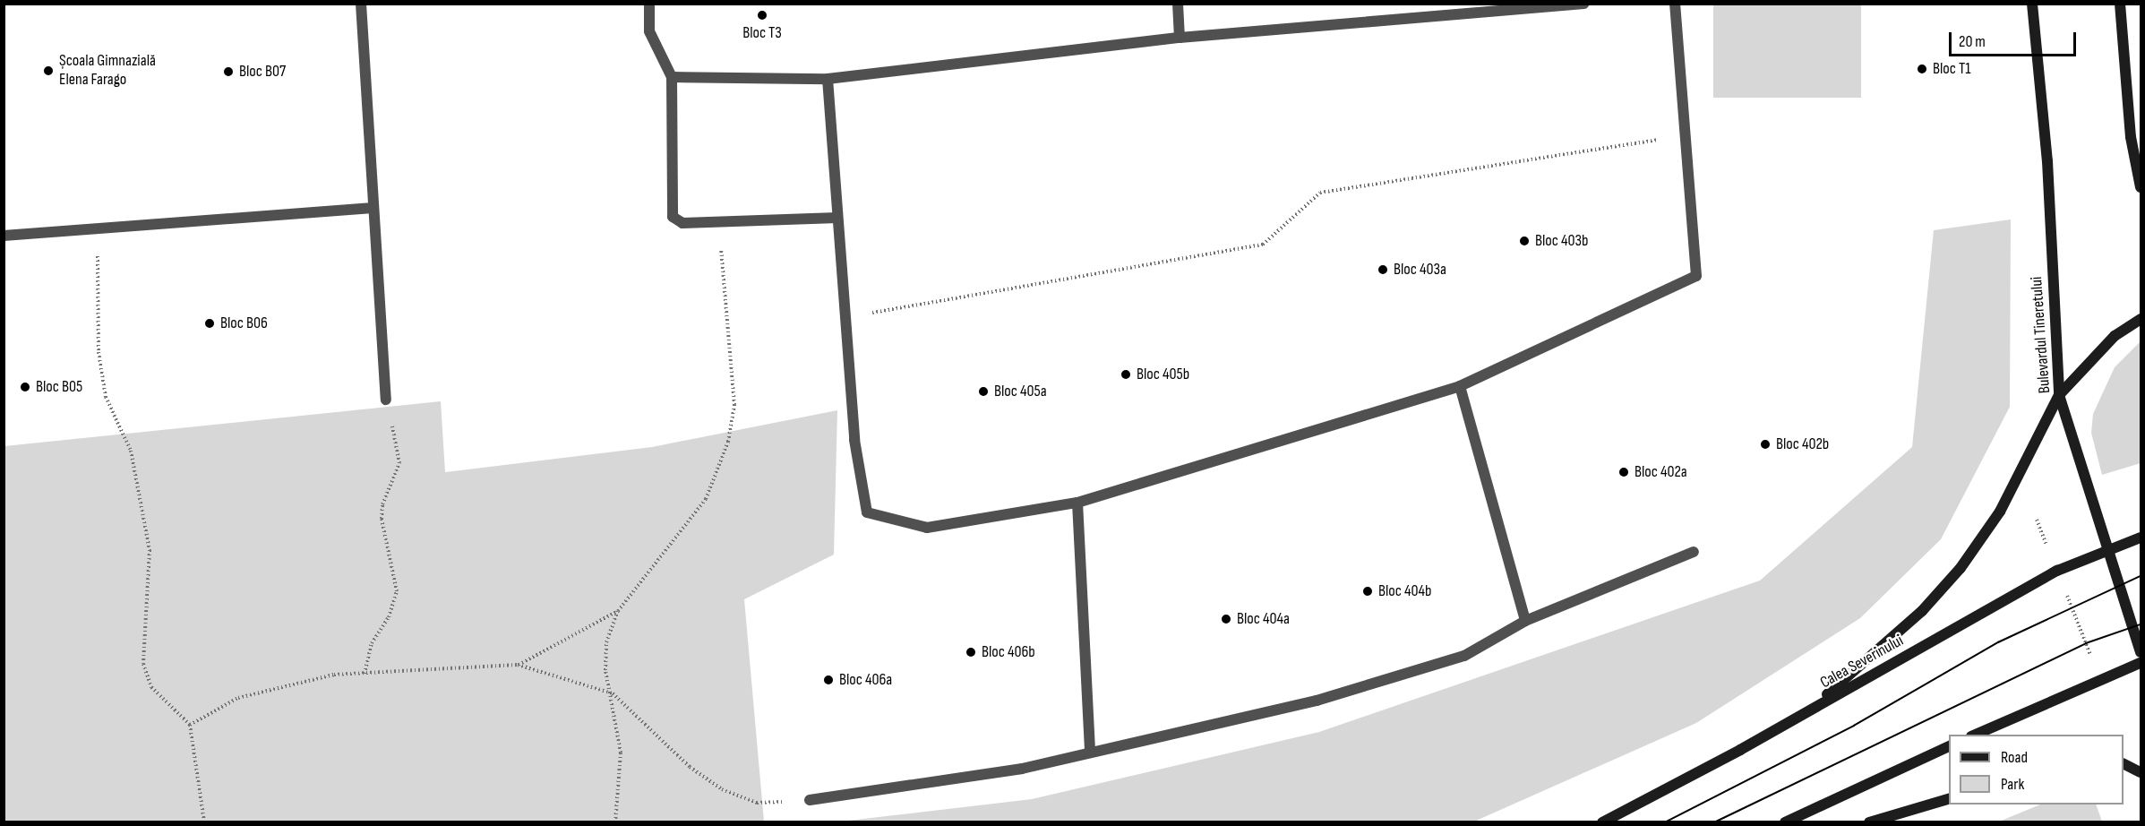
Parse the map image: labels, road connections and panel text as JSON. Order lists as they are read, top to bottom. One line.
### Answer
{"streets":{"main road":["Bulevardul Tineretului","Calea Severinului"]},"crossings":[["Bulevardul Tineretului","Calea Severinului"]],"places":["Bloc T3","Bloc T1","Școala Gimnazială Elena Farago","Bloc B07","Bloc 403b","Bloc 403a","Bloc B06","Bloc 405b","Bloc B05","Bloc 405a","Bloc 402b","Bloc 402a","Bloc 404b","Bloc 404a","Bloc 406b","Bloc 406a"],"legend":["Road","Park"],"scale_bar":"20 m"}
